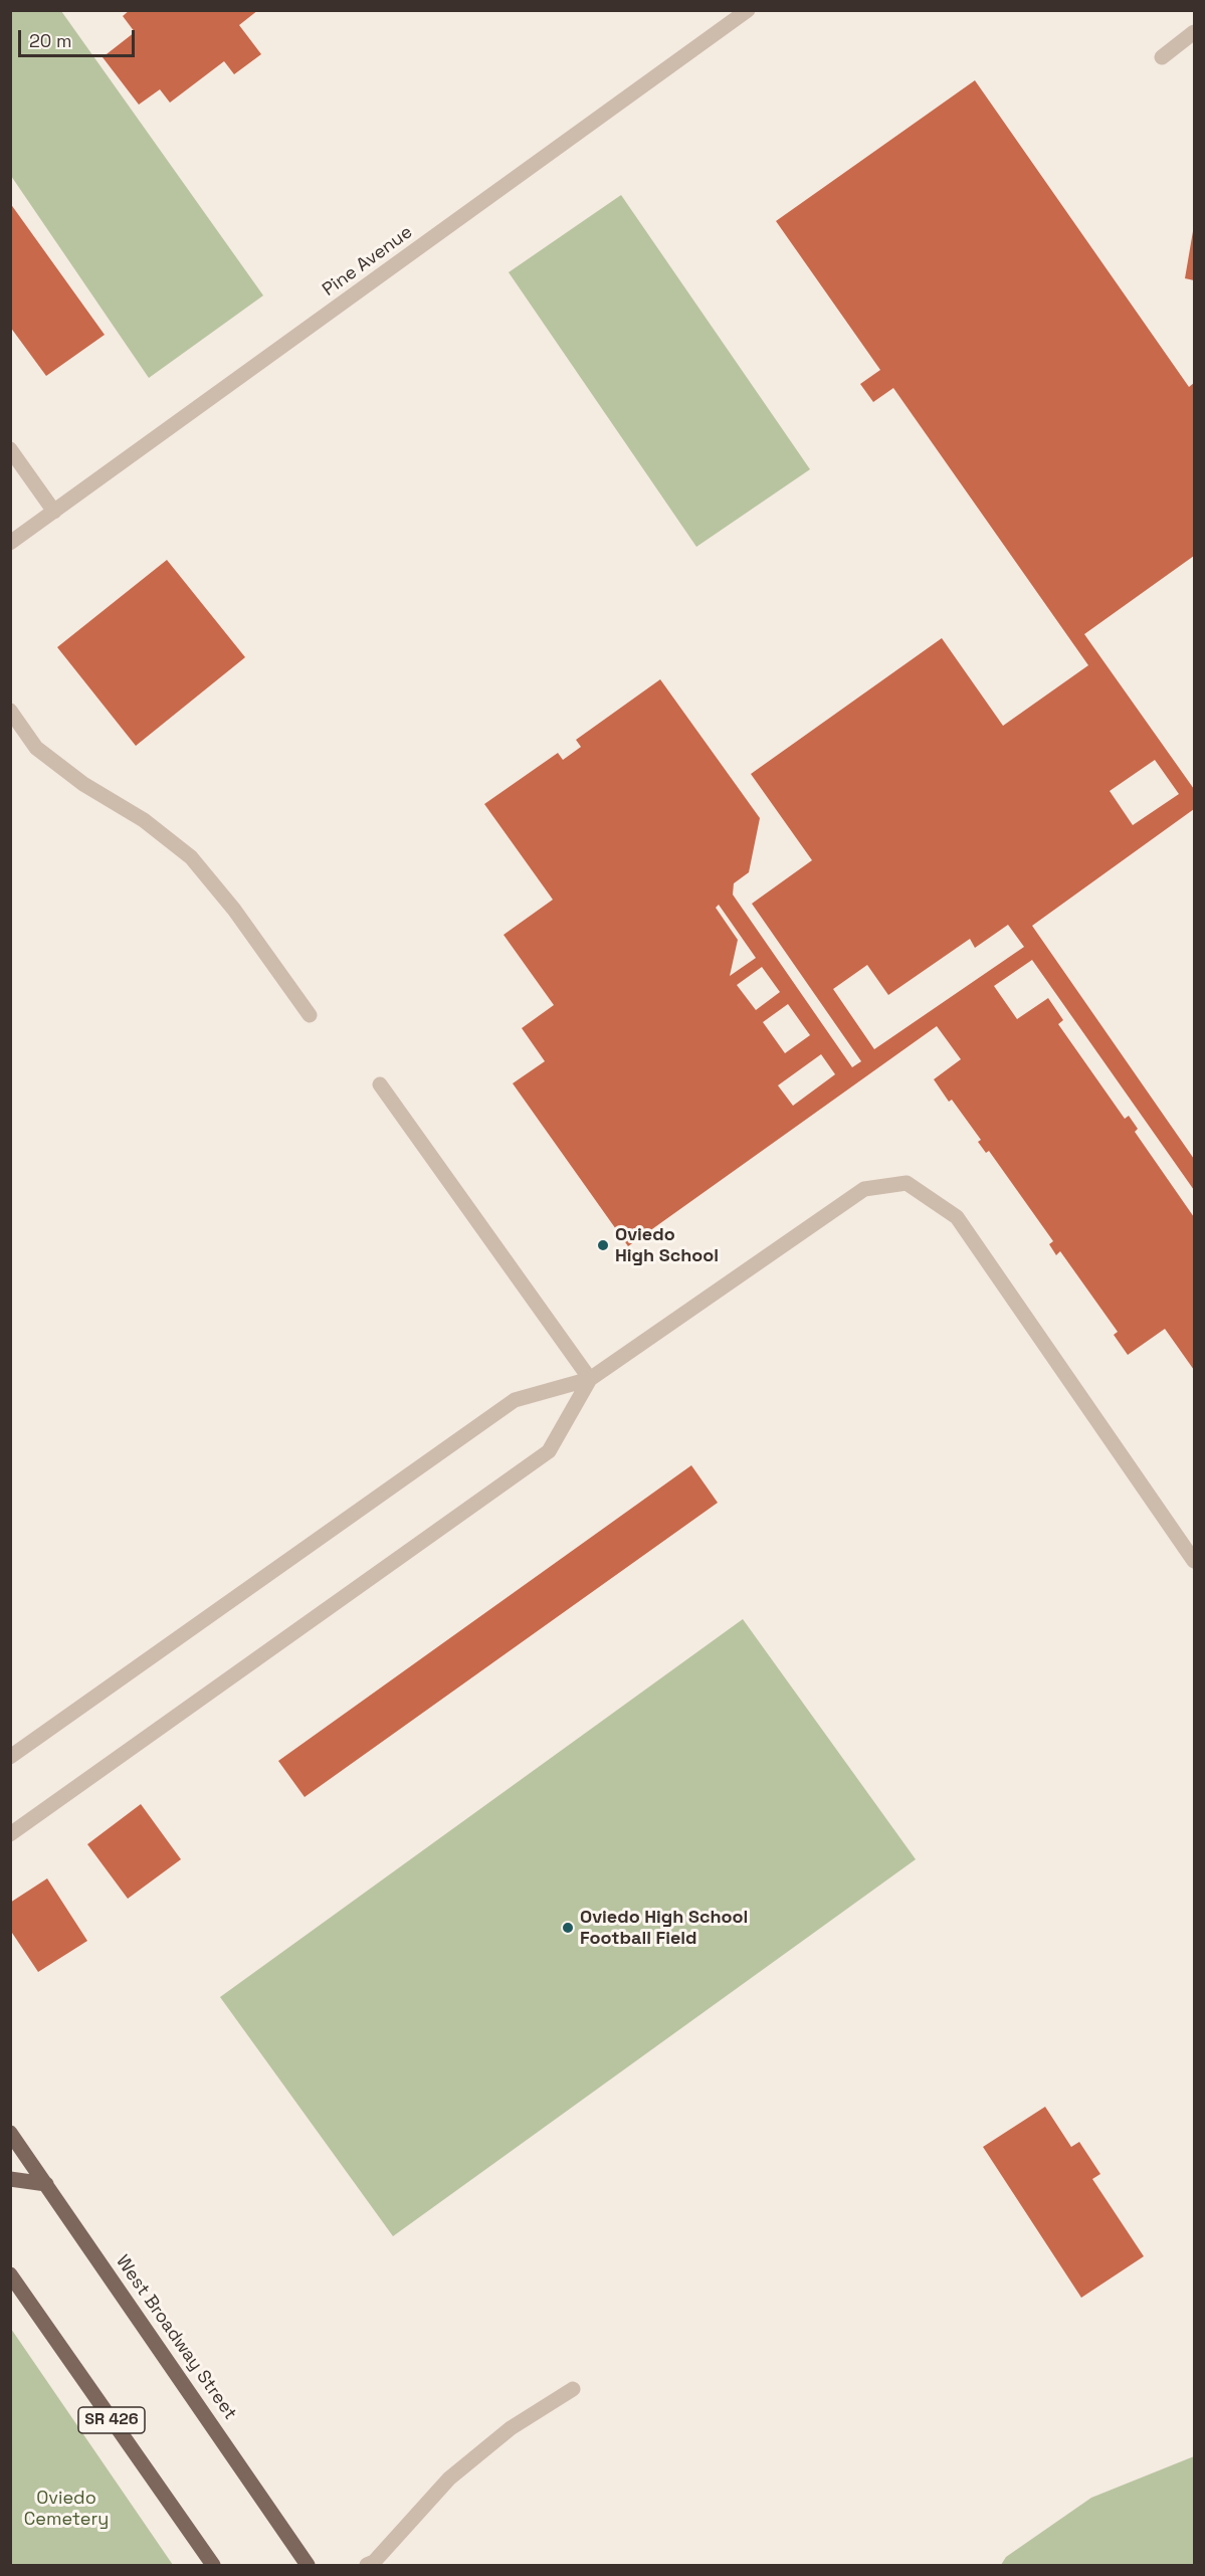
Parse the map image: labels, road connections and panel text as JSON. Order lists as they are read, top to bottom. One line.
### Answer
{"streets":{"main road":["West Broadway Street","SR 426"],"street":["Pine Avenue"]},"parks":["Oviedo Cemetery"],"places":["Oviedo High School","Oviedo High School Football Field"],"scale_bar":"20 m"}
